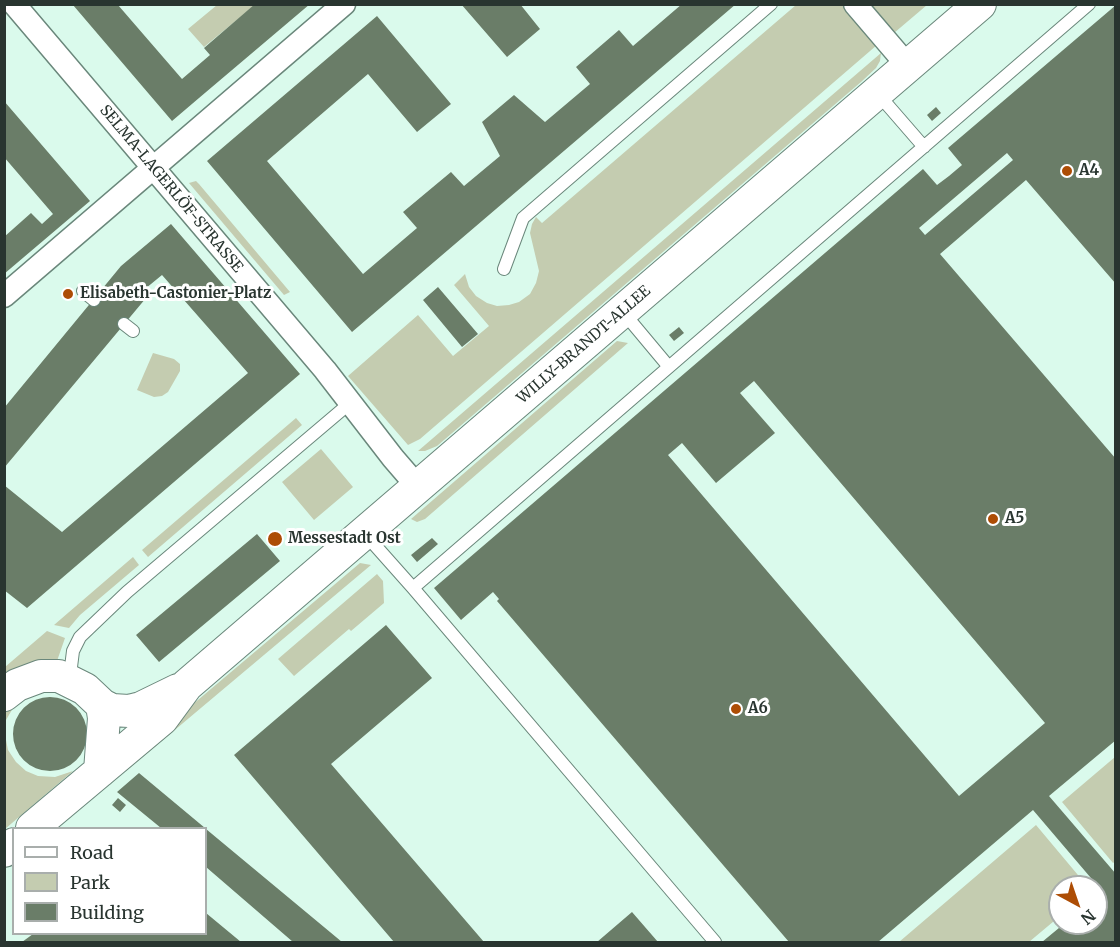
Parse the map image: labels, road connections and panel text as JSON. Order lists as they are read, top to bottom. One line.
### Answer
{"streets":{"main road":["WILLY-BRANDT-ALLEE"],"street":["SELMA-LAGERLÖF-STRASSE"]},"crossings":[["SELMA-LAGERLÖF-STRASSE","WILLY-BRANDT-ALLEE"]],"places":["A4","Elisabeth-Castonier-Platz","A5","Messestadt Ost","A6"],"legend":["Road","Park","Building"],"north":"bottom right"}
